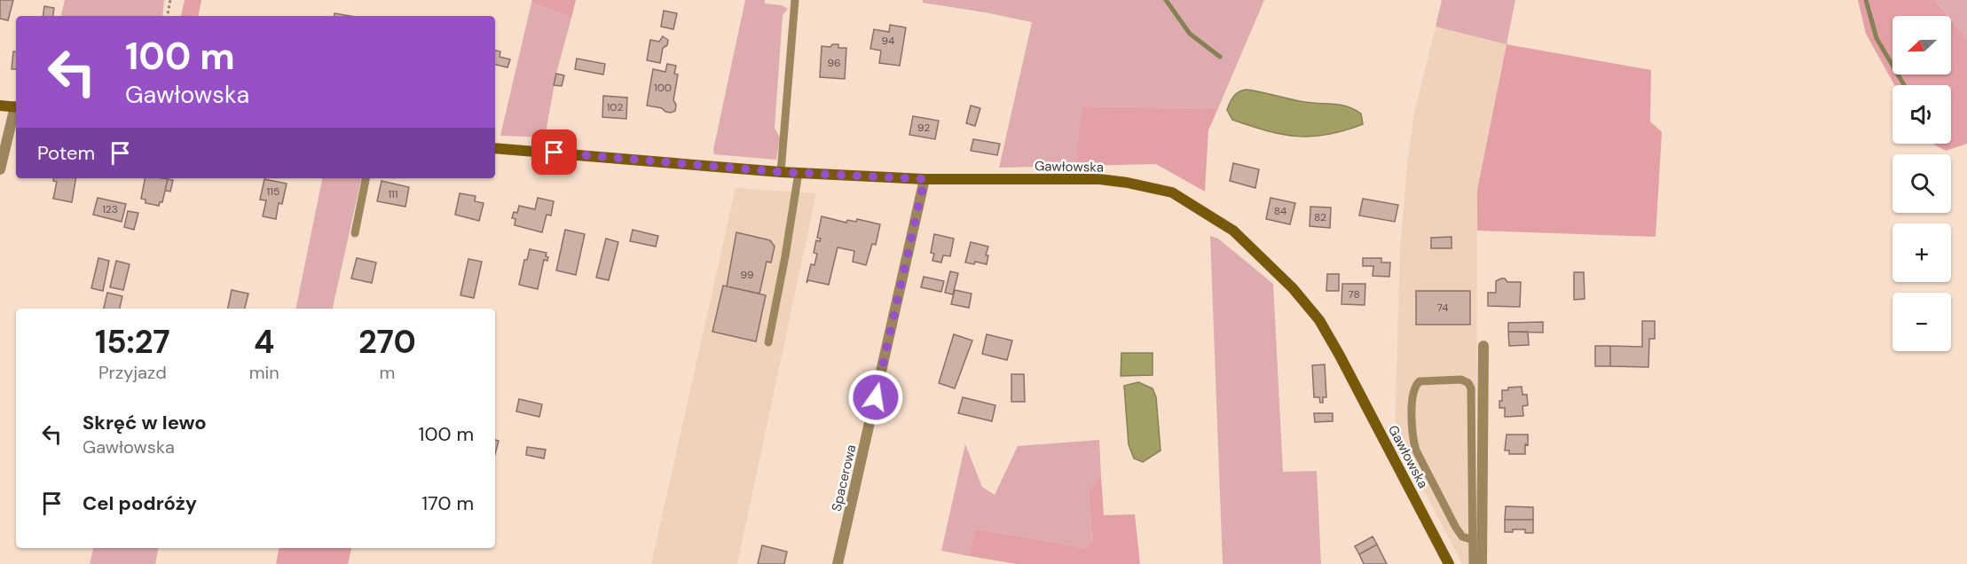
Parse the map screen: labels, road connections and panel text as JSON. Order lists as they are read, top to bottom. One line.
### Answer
{"streets":{"street":["Gawłowska","Spacerowa"]},"crossings":[["Gawłowska","Spacerowa"]],"house_numbers":["94","96","100","102","92","115","111","123","84","82","99","78","74"],"north":"left","page":{"map_buttons":["+","−"],"turn":["100 m","Gawłowska"],"then":"Potem","eta":["15:27","Przyjazd","4","min","270","m"],"list":[{"name":"Skręć w lewo","note":"Gawłowska","value":"100 m"},{"name":"Cel podróży","value":"170 m"}]}}
